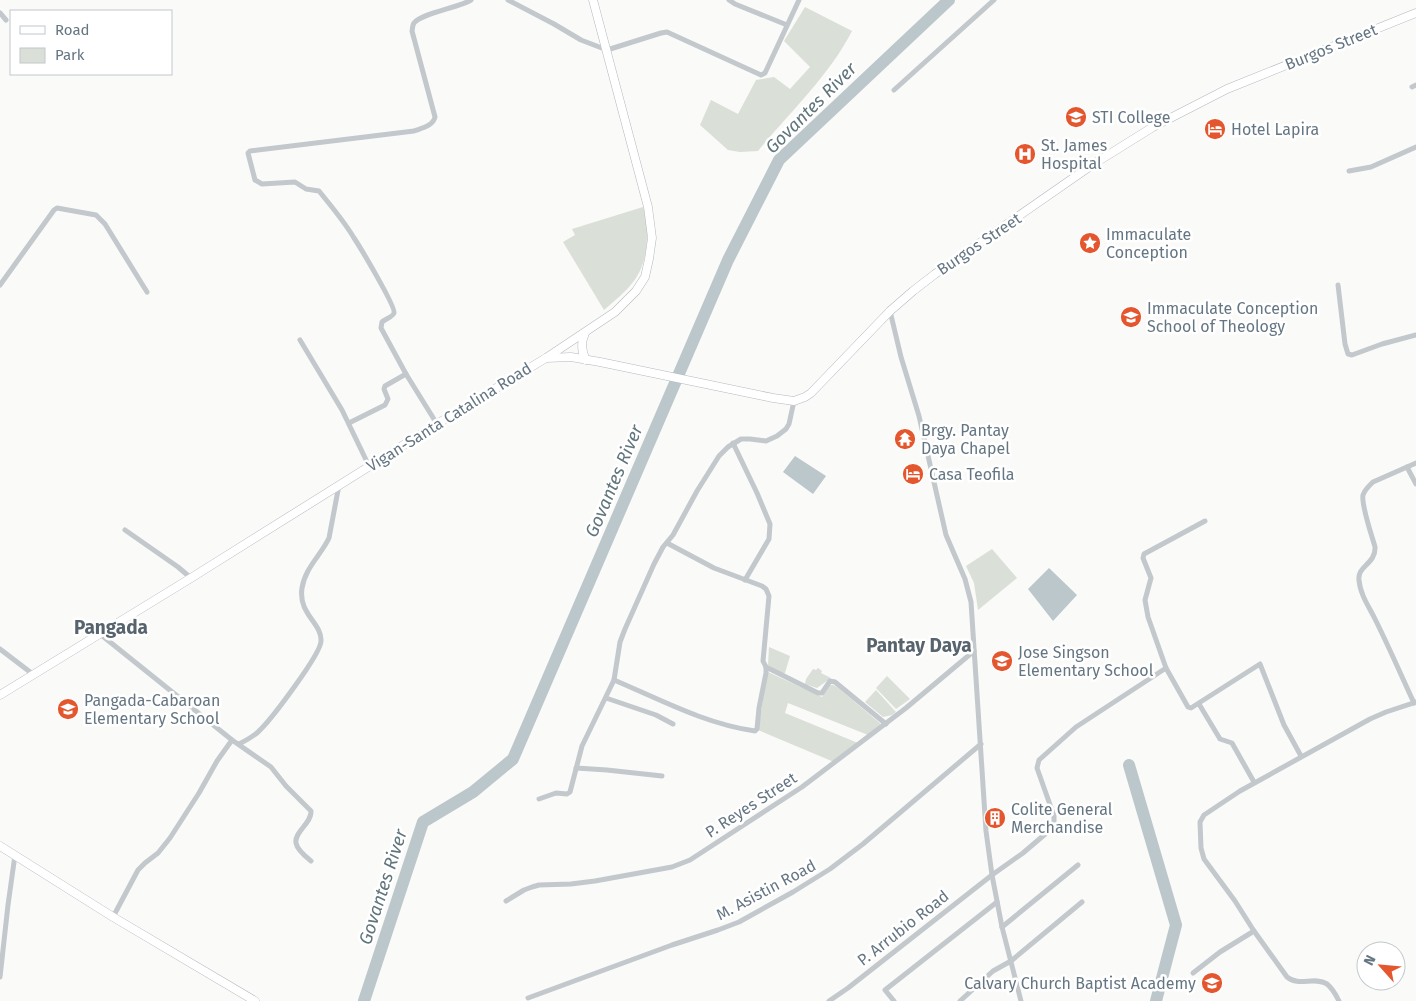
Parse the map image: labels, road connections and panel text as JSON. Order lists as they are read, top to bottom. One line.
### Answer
{"streets":{"main road":["Burgos Street","Vigan-Santa Catalina Road"],"street":["P. Reyes Street","M. Asistin Road","P. Arrubio Road"]},"districts":["Pangada","Pantay Daya"],"water":["Govantes River"],"places":{"school or university":["STI College","Immaculate Conception School of Theology","Jose Singson Elementary School","Pangada-Cabaroan Elementary School","Calvary Church Baptist Academy"],"hotel":["Hotel Lapira","Casa Teofila"],"hospital":["St. James Hospital"],"place":["Immaculate Conception"],"temple":["Brgy. Pantay Daya Chapel"],"building":["Colite General Merchandise"]},"legend":["Road","Park"],"north":"top left"}
